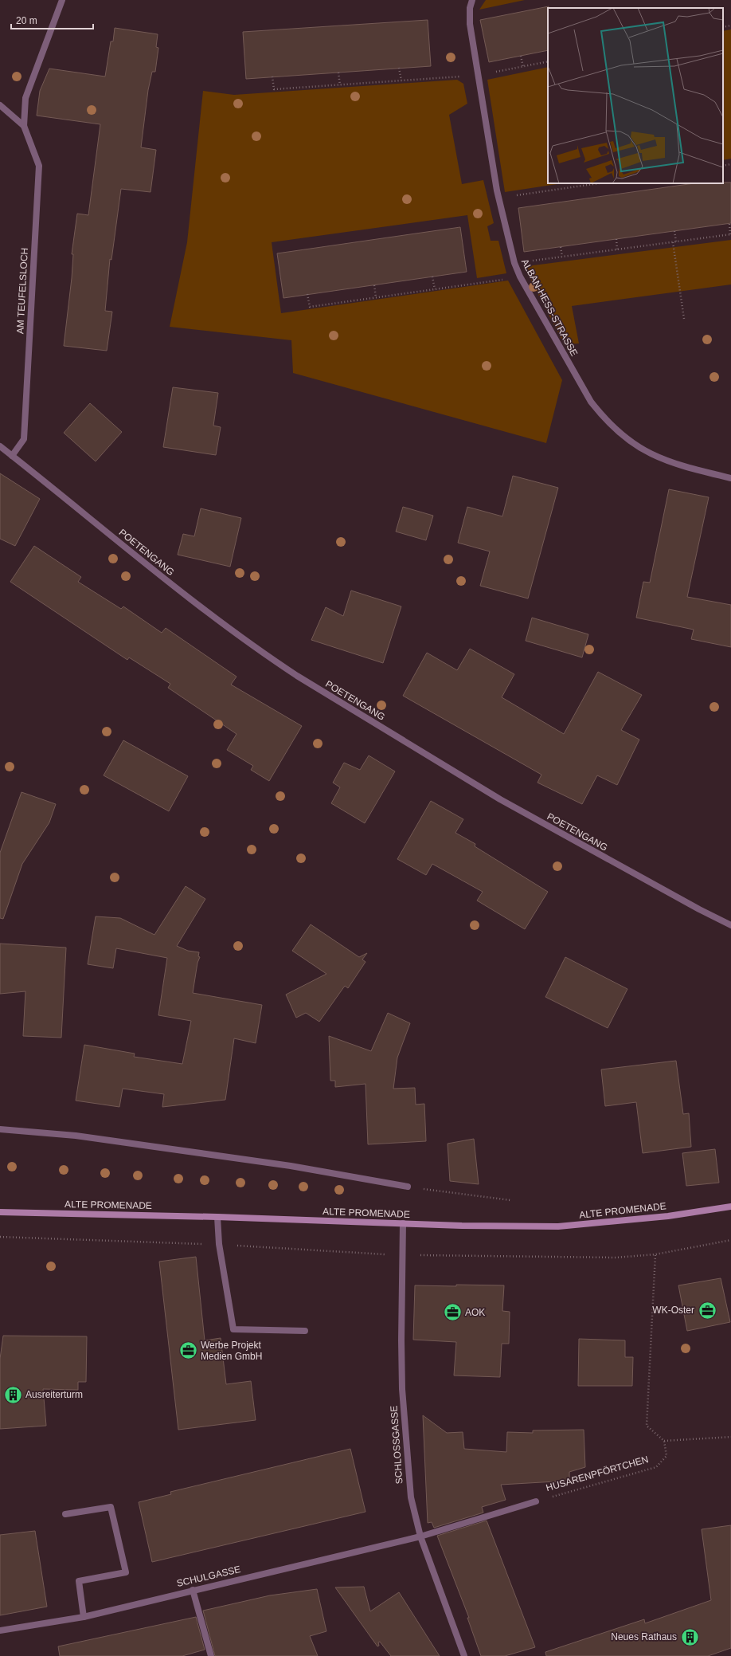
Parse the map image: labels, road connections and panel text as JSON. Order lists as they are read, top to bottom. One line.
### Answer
{"streets":{"main road":["ALTE PROMENADE"],"street":["AM TEUFELSLOCH","ALBAN-HESS-STRASSE","POETENGANG","SCHLOSSGASSE","HUSARENPFÖRTCHEN","SCHULGASSE"]},"crossings":[["AM TEUFELSLOCH","POETENGANG"],["ALTE PROMENADE","SCHLOSSGASSE"],["SCHLOSSGASSE","HUSARENPFÖRTCHEN"],["SCHLOSSGASSE","SCHULGASSE"],["HUSARENPFÖRTCHEN","SCHULGASSE"]],"places":{"office":["WK-Oster","AOK","Werbe Projekt Medien GmbH"],"building":["Ausreiterturm","Neues Rathaus"]},"scale_bar":"20 m"}
